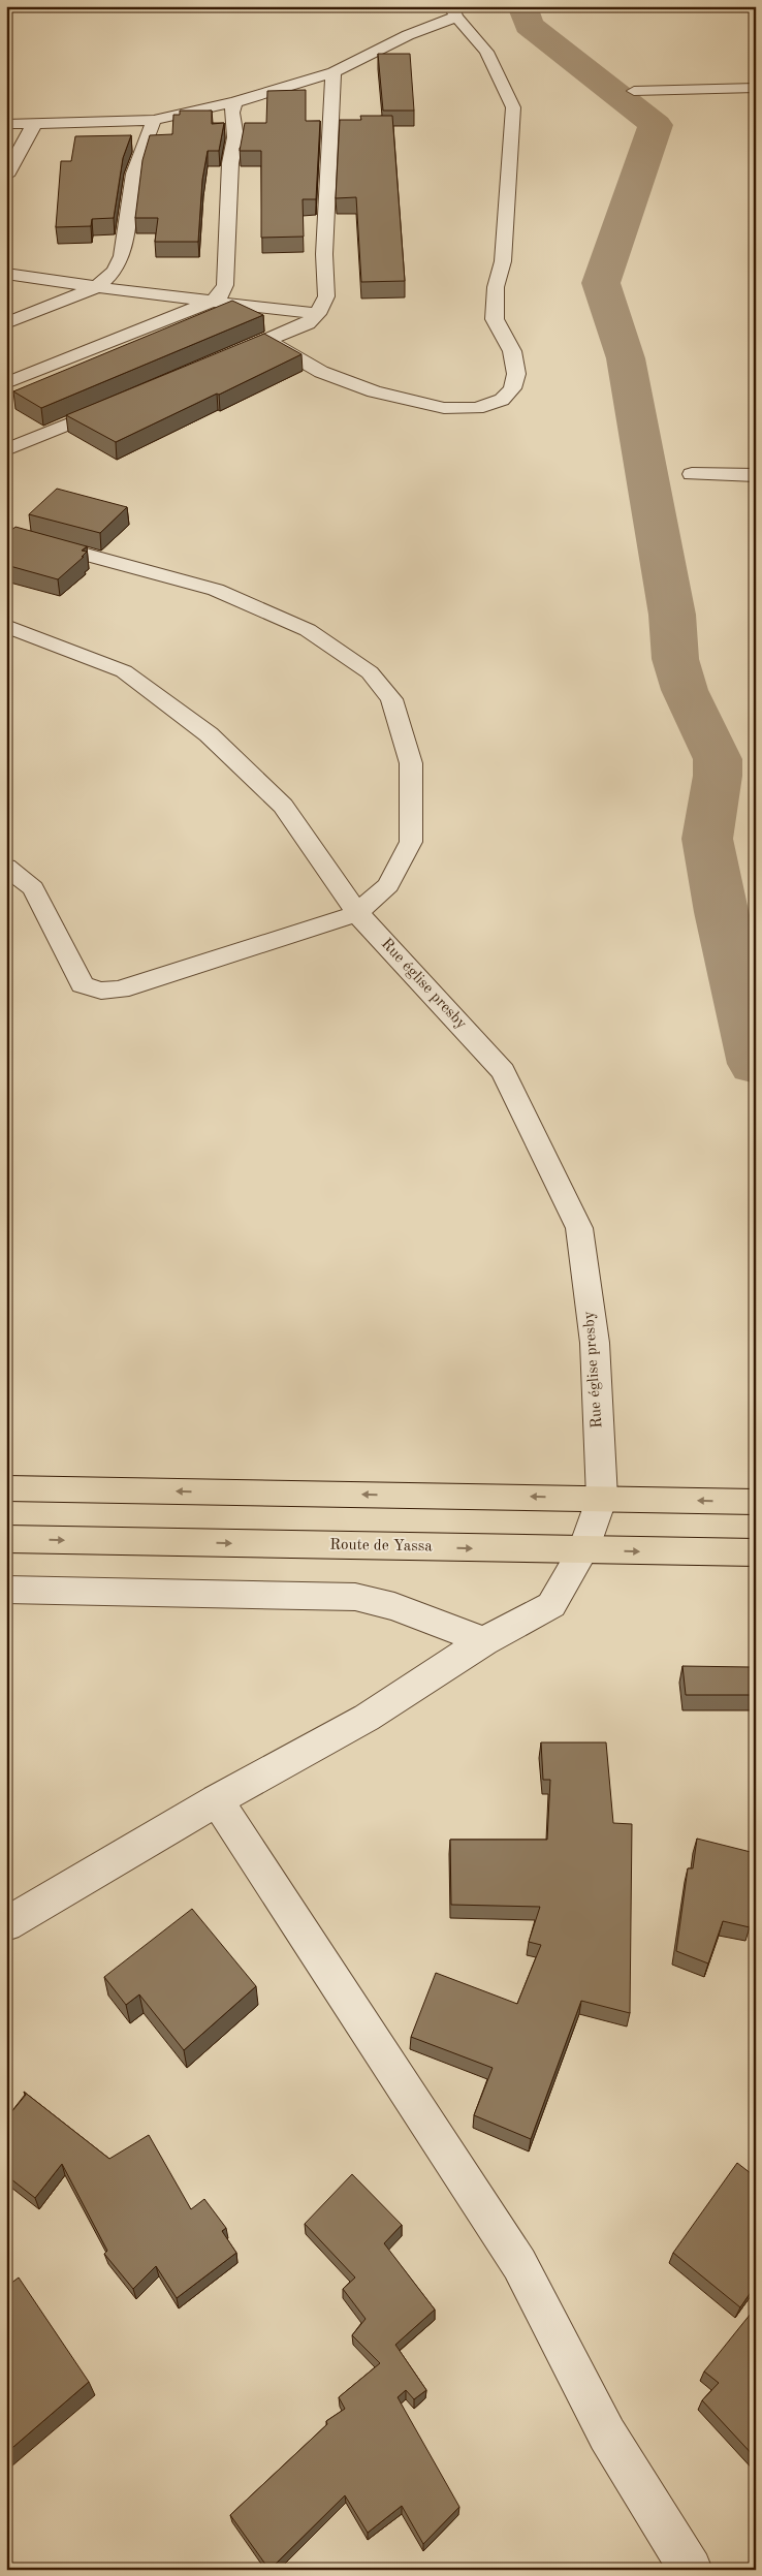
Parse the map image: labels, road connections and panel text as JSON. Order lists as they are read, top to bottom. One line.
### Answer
{"streets":{"main road":["Route de Yassa"],"street":["Rue église presby"]}}
